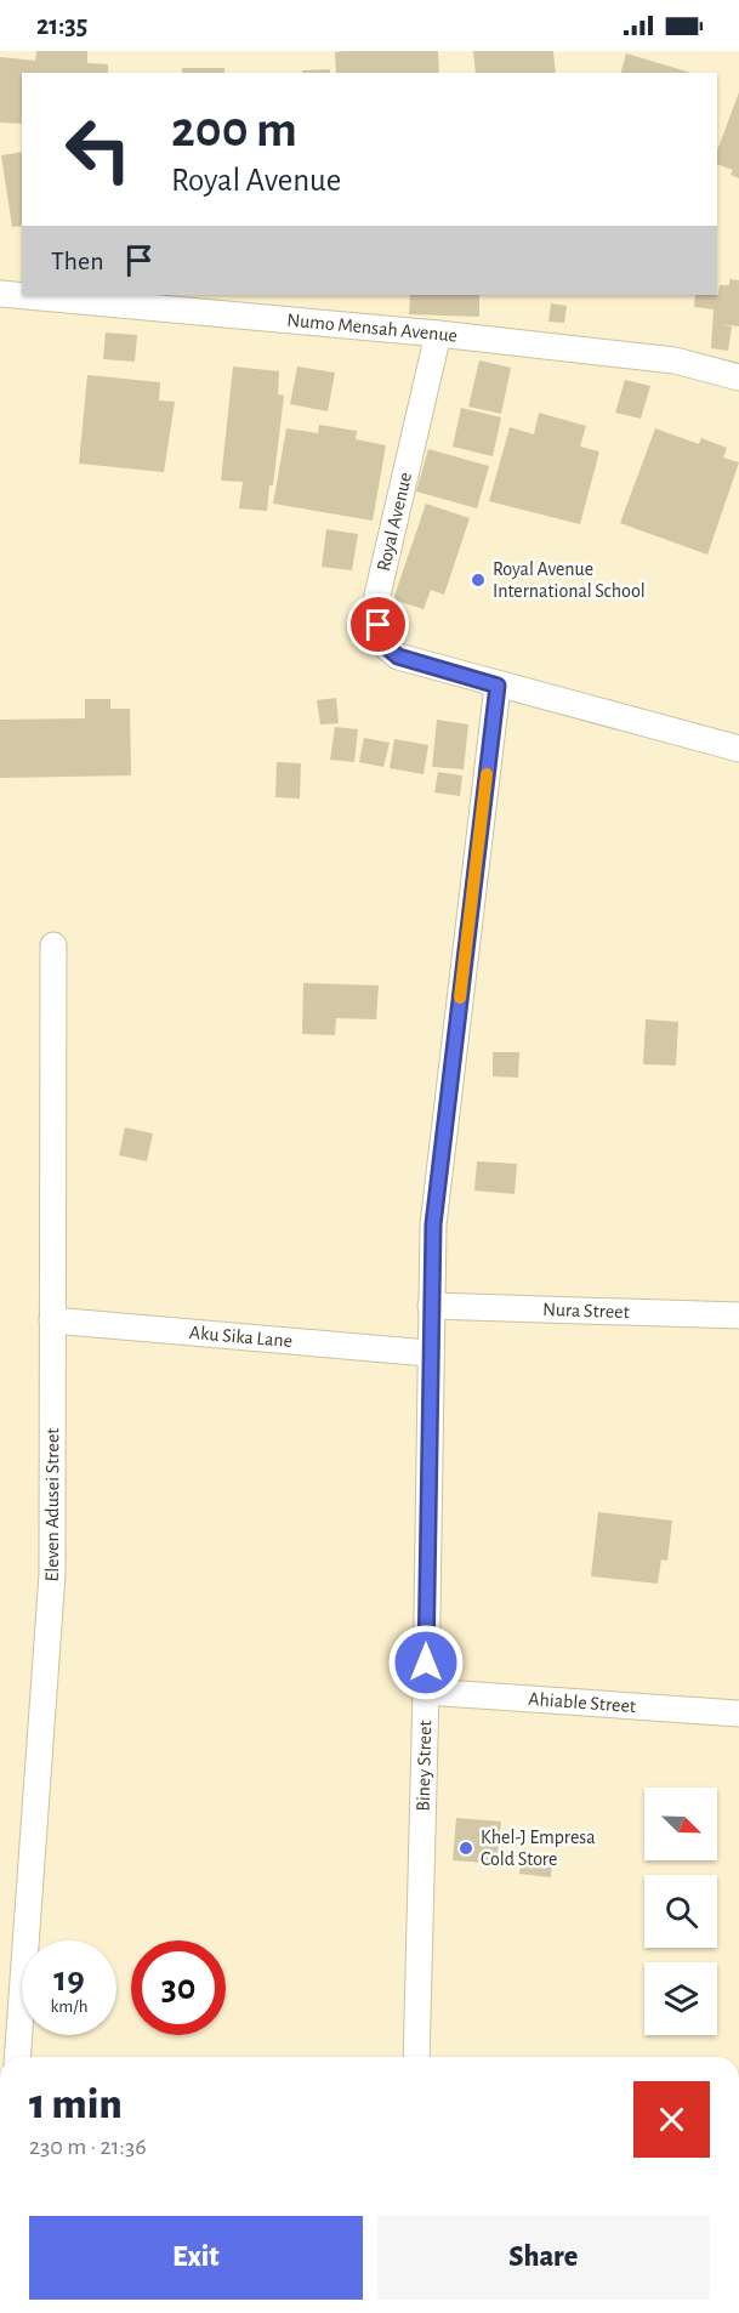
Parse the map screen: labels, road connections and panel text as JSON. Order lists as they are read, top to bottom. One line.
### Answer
{"streets":{"street":["Numo Mensah Avenue","Royal Avenue","Nura Street","Aku Sika Lane","Eleven Adusei Street","Ahiable Street","Biney Street"]},"crossings":[["Numo Mensah Avenue","Royal Avenue"],["Royal Avenue","Biney Street"],["Nura Street","Biney Street"],["Aku Sika Lane","Eleven Adusei Street"],["Aku Sika Lane","Biney Street"],["Ahiable Street","Biney Street"]],"places":["Royal Avenue International School","Khel-J Empresa Cold Store"],"north":"bottom right","page":{"status":"21:35","turn":["200 m","Royal Avenue"],"then":"Then","speed":"19 km/h","limit":"30","heading":["1 min","230 m · 21:36"],"buttons":["Exit","Share"]}}
